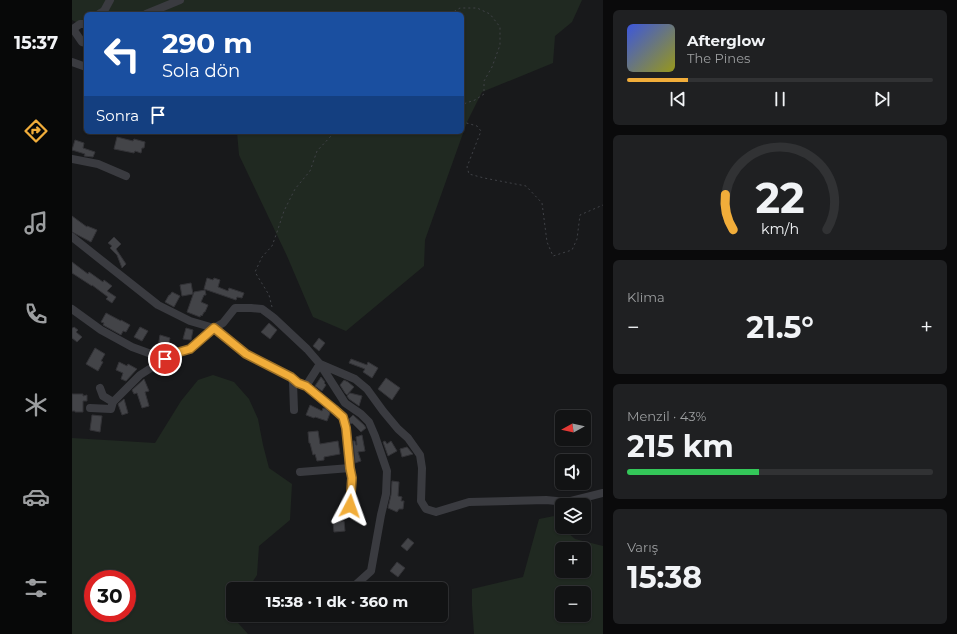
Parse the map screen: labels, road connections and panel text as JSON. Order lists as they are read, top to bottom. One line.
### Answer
{"north":"left","page":{"tabs":"15:37","turn":["290 m","Sola dön"],"song":["Afterglow","The Pines"],"then":"Sonra","tile":["Klima",["Menzil · 43%","215 km"],["Varış","15:38"]],"heat":["−","21.5°","+"],"map_buttons":["+","−"],"limit":"30","trip":"15:38 · 1 dk · 360 m","gauge":["22","km/h"]}}
